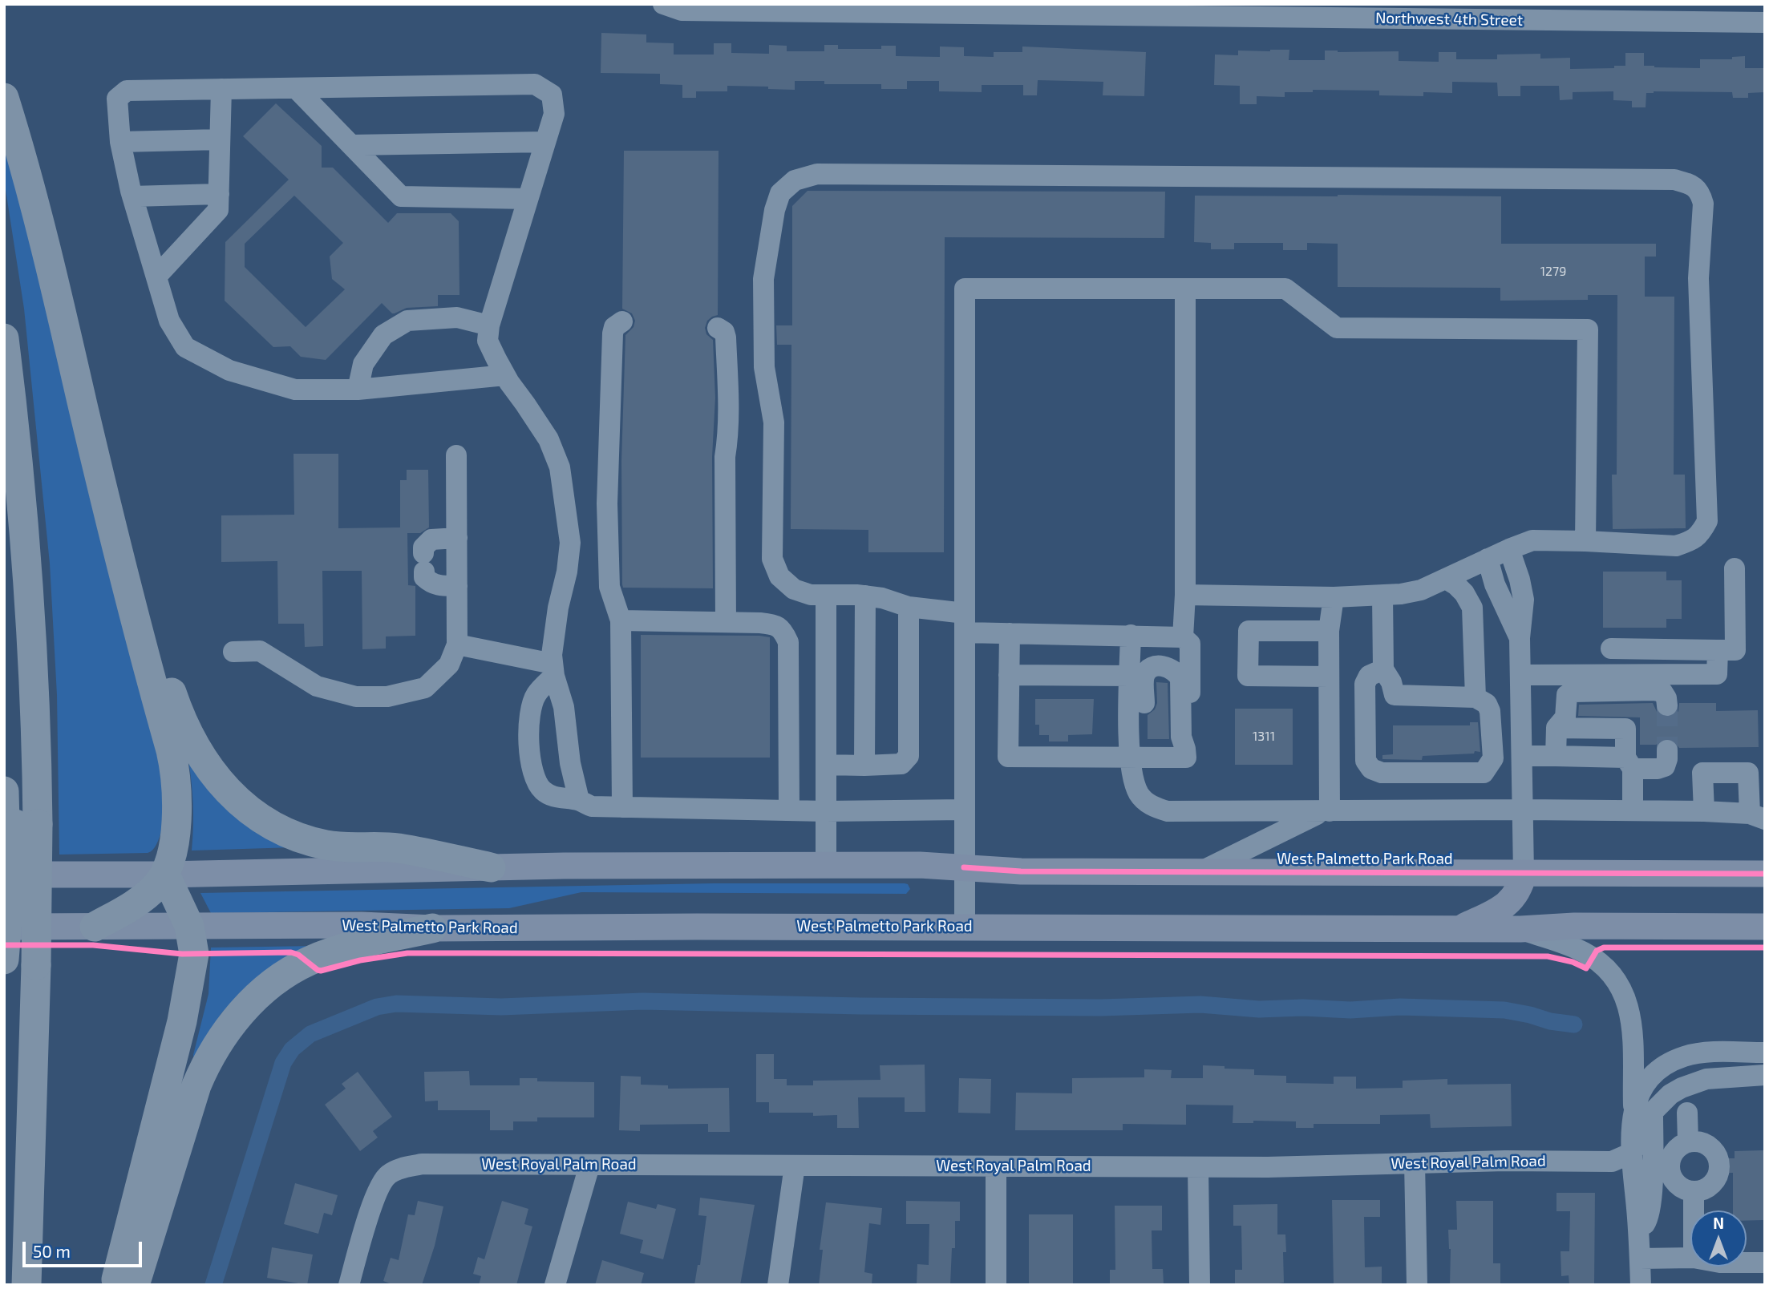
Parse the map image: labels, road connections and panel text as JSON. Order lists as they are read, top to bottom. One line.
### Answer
{"streets":{"main road":["West Palmetto Park Road"],"street":["Northwest 4th Street","West Royal Palm Road"]},"house_numbers":["1279","1311"],"scale_bar":"50 m","north":"top"}
